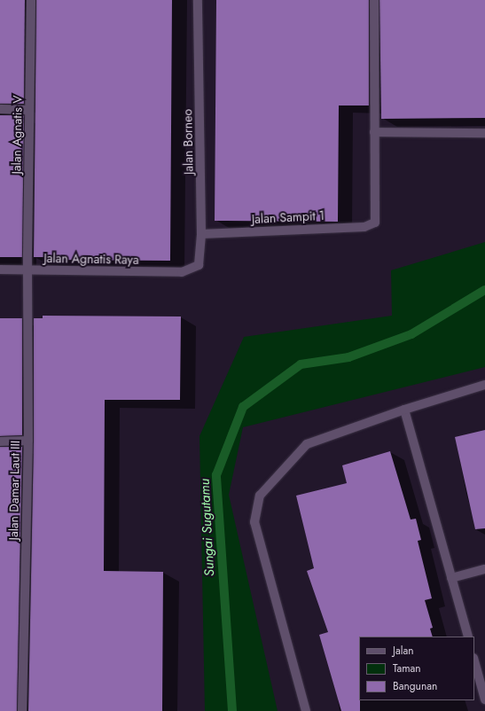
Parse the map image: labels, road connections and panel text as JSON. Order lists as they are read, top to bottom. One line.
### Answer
{"streets":{"street":["Jalan Agnatis V","Jalan Borneo","Jalan Sampit 1","Jalan Agnatis Raya","Jalan Damar Laut III"]},"crossings":[["Jalan Agnatis V","Jalan Agnatis Raya"],["Jalan Agnatis V","Jalan Damar Laut III"],["Jalan Borneo","Jalan Sampit 1"],["Jalan Borneo","Jalan Agnatis Raya"],["Jalan Agnatis Raya","Jalan Damar Laut III"]],"water":["Sungai Sugutamu"],"legend":["Jalan","Taman","Bangunan"]}
